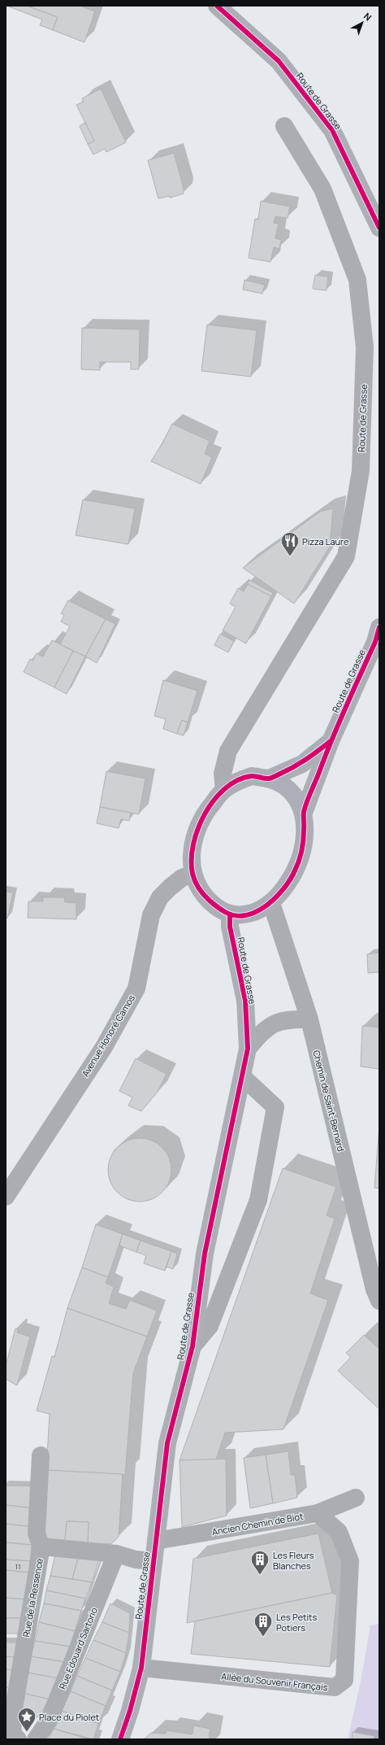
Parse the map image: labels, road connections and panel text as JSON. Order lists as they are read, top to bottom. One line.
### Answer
{"streets":{"main road":["Route de Grasse"],"street":["Avenue Honoré Camos","Chemin de Saint-Bernard","Ancien Chemin de Biot","Rue de la Ressence","Rue Edouard Sartorio","Allée du Souvenir Français"]},"crossings":[["Route de Grasse","Ancien Chemin de Biot"],["Route de Grasse","Rue de la Ressence"],["Route de Grasse","Allée du Souvenir Français"],["Ancien Chemin de Biot","Allée du Souvenir Français"],["Rue de la Ressence","Rue Edouard Sartorio"]],"places":{"restaurant":["Pizza Laure"],"building":["Les Fleurs Blanches","Les Petits Potiers"],"place":["Place du Piolet"]},"house_numbers":["11"],"north":"top right"}
